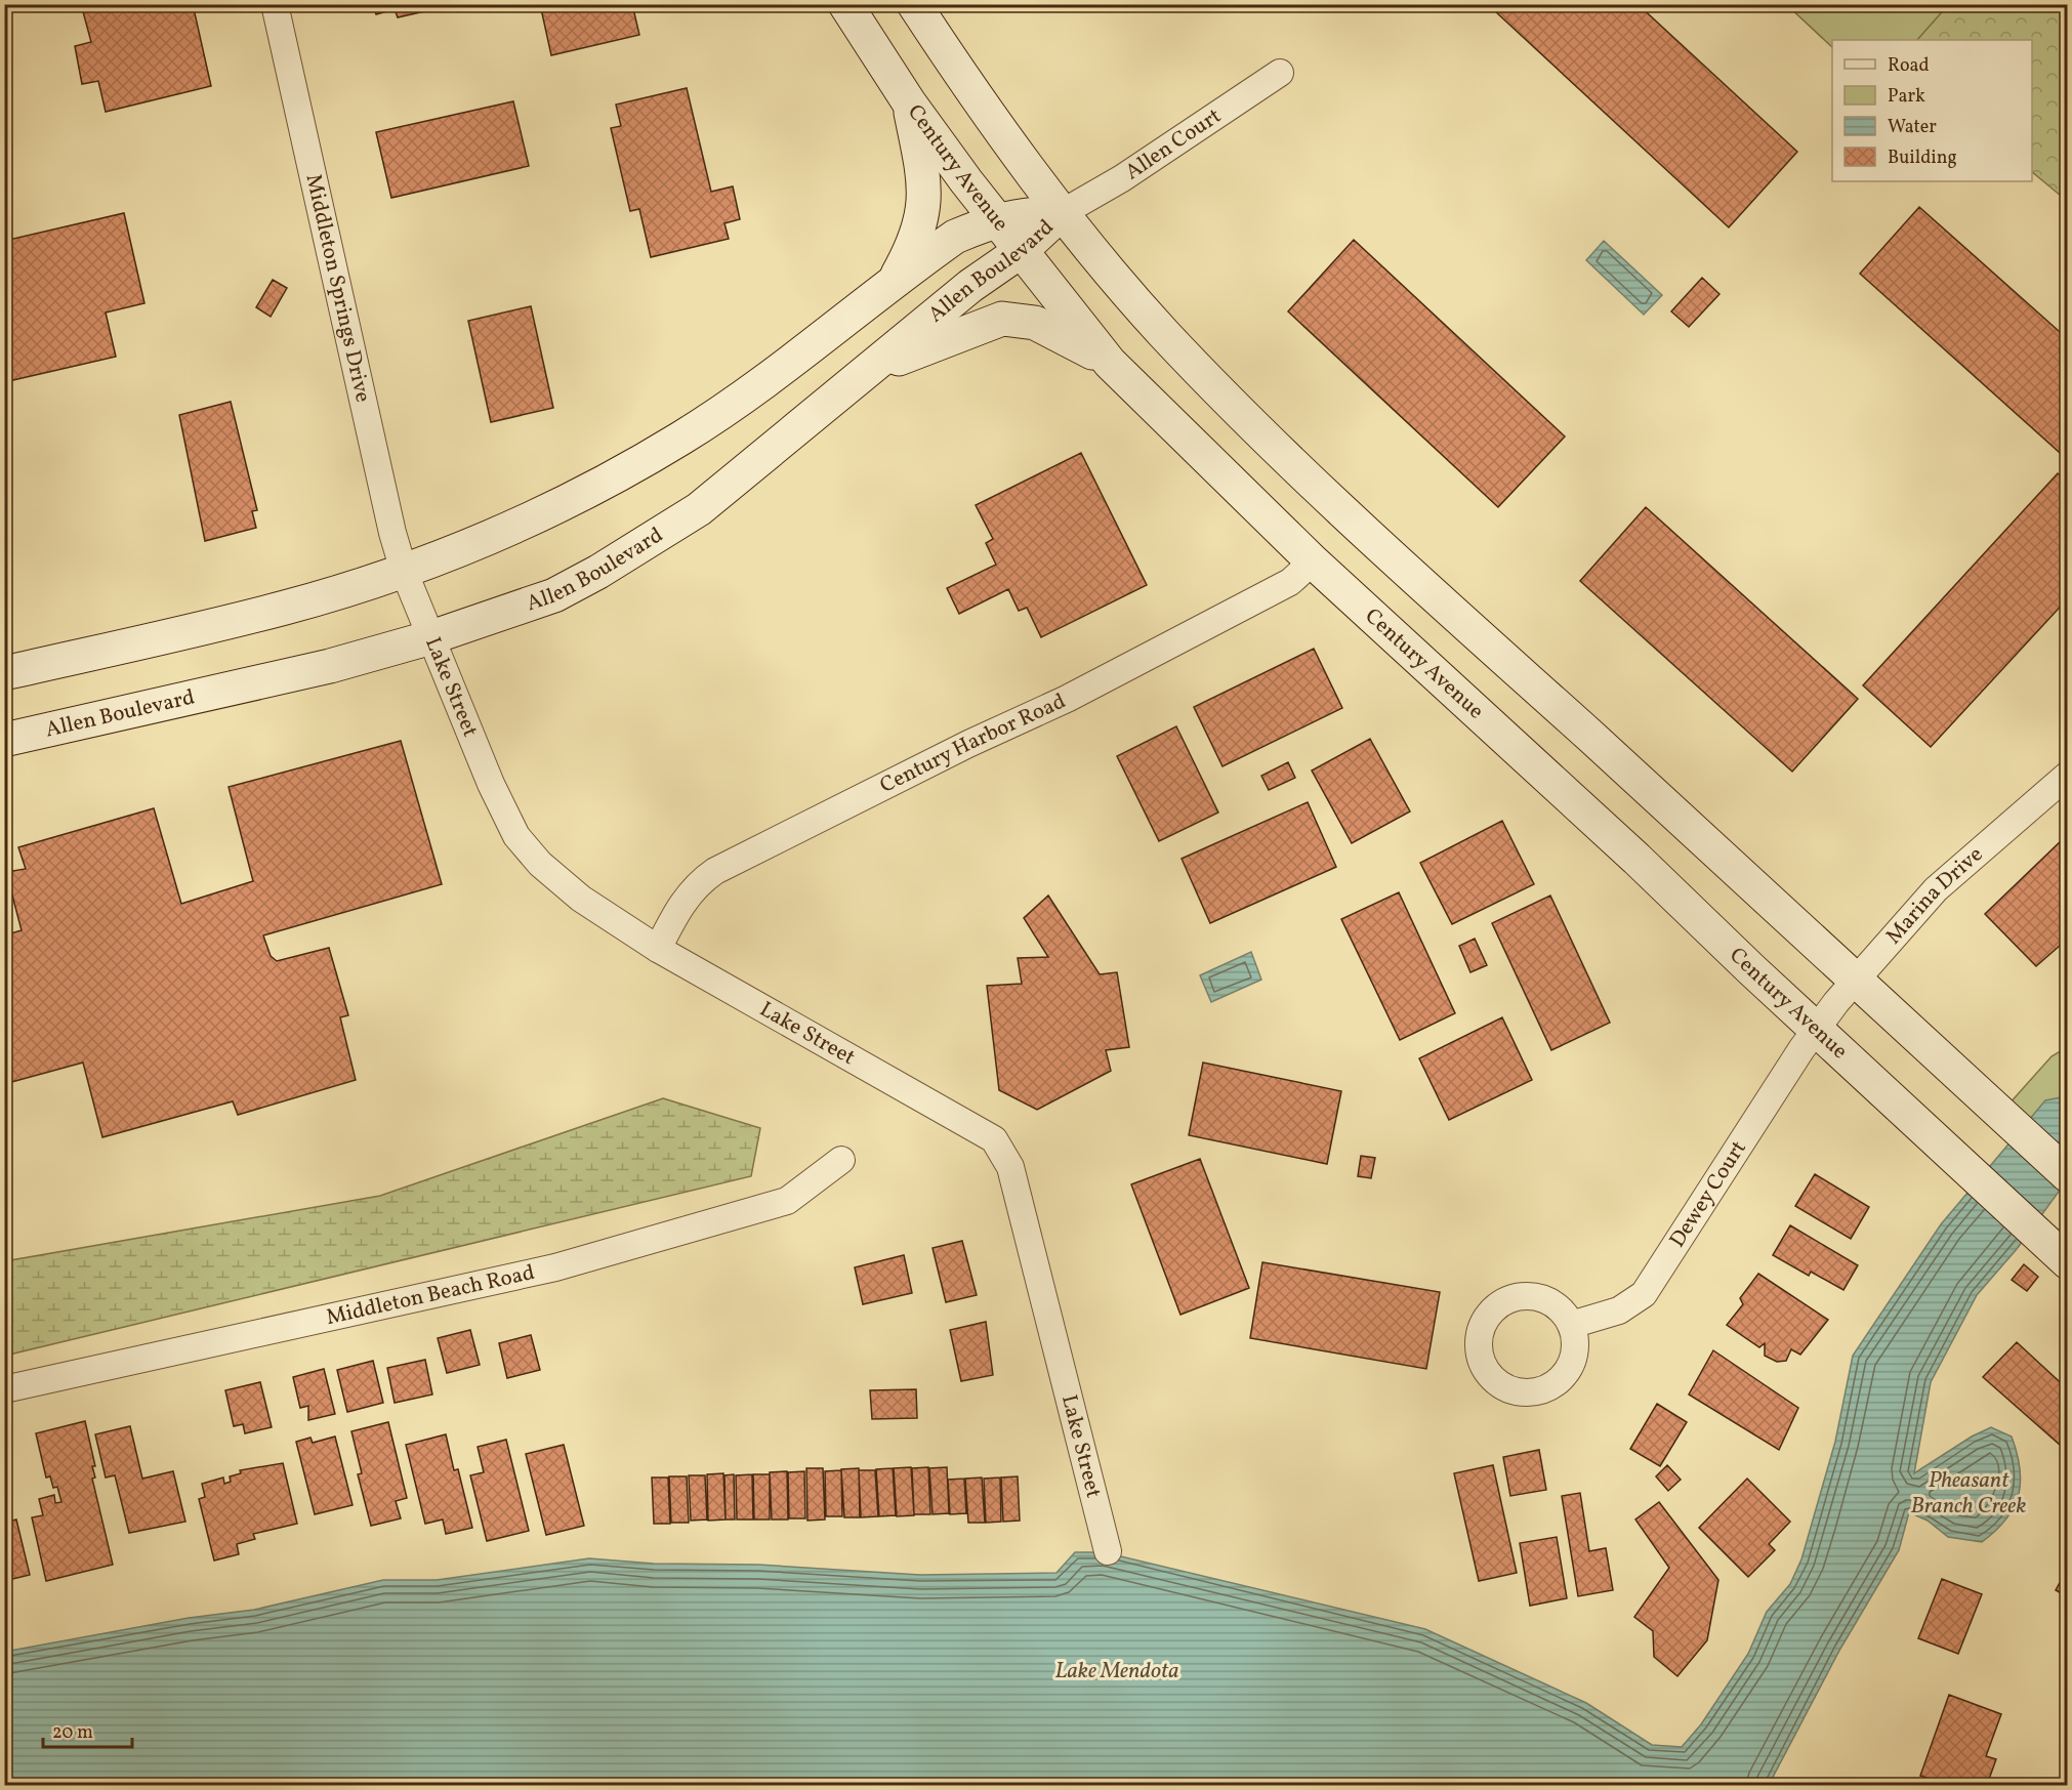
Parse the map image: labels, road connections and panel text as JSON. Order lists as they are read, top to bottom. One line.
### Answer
{"streets":{"main road":["Century Avenue","Allen Boulevard"],"street":["Allen Court","Middleton Springs Drive","Lake Street","Century Harbor Road","Marina Drive","Dewey Court","Middleton Beach Road"]},"crossings":[["Allen Court","Allen Boulevard"],["Century Avenue","Allen Boulevard"],["Century Avenue","Century Harbor Road"],["Century Avenue","Marina Drive"],["Century Avenue","Dewey Court"],["Allen Boulevard","Middleton Springs Drive"],["Allen Boulevard","Lake Street"],["Middleton Springs Drive","Lake Street"],["Lake Street","Century Harbor Road"],["Marina Drive","Dewey Court"]],"water":["Pheasant Branch Creek","Lake Mendota"],"legend":["Road","Park","Water","Building"],"scale_bar":"20 m"}
